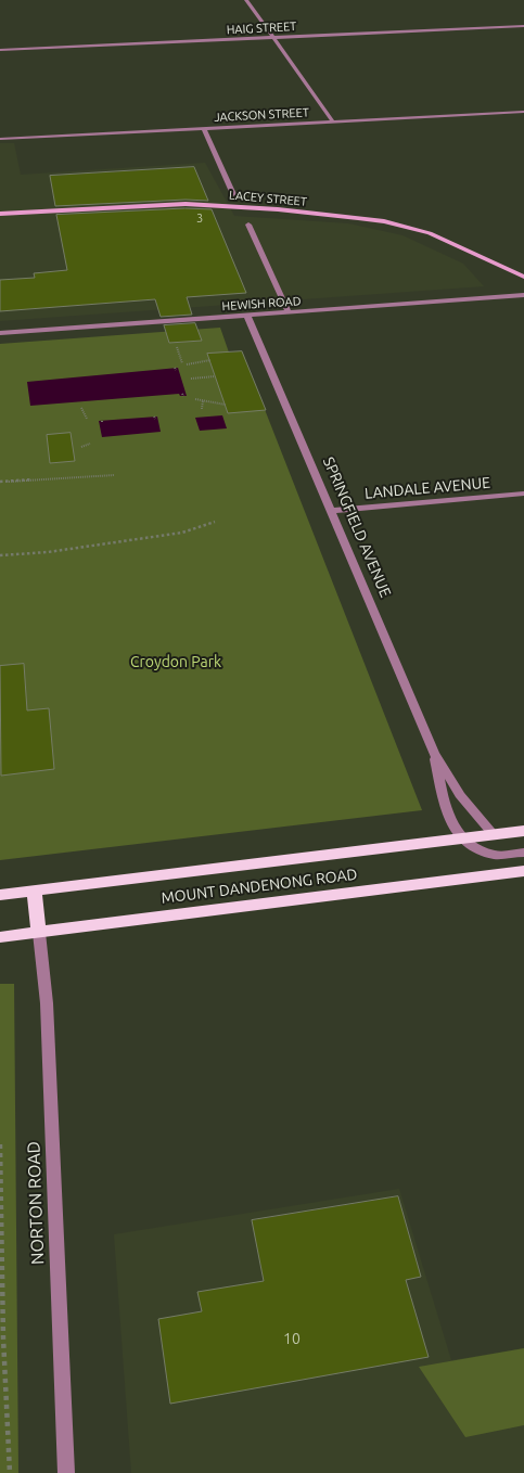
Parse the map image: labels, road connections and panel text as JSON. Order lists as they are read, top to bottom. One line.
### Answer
{"streets":{"main road":["MOUNT DANDENONG ROAD"],"street":["HAIG STREET","JACKSON STREET","LACEY STREET","HEWISH ROAD","LANDALE AVENUE","SPRINGFIELD AVENUE","NORTON ROAD"]},"crossings":[["HEWISH ROAD","SPRINGFIELD AVENUE"],["LANDALE AVENUE","SPRINGFIELD AVENUE"],["SPRINGFIELD AVENUE","MOUNT DANDENONG ROAD"],["MOUNT DANDENONG ROAD","NORTON ROAD"]],"parks":["Croydon Park"],"house_numbers":["3","10"]}
